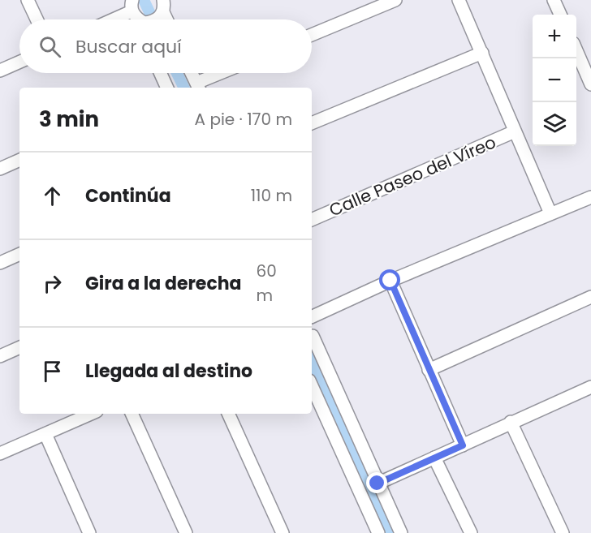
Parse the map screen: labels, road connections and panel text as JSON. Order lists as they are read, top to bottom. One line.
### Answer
{"streets":{"street":["Calle Paseo del Víreo"]},"page":{"map_buttons":["+","−"],"search":"Buscar aquí","heading":["3 min","A pie · 170 m"],"list":[["Continúa","110 m"],["Gira a la derecha","60 m"],"Llegada al destino"]}}
